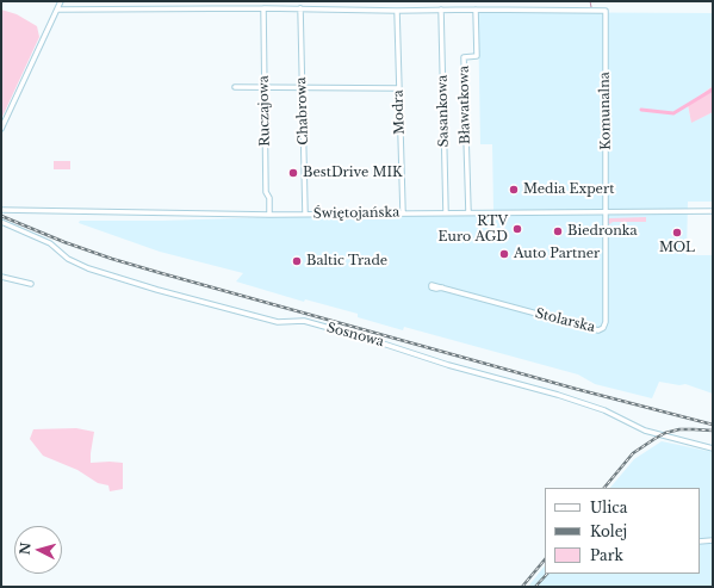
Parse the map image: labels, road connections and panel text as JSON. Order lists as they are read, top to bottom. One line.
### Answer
{"streets":{"street":["Bławatkowa","Ruczajowa","Chabrowa","Sasankowa","Komunalna","Modra","Świętojańska","Stolarska","Sosnowa"]},"crossings":[["Bławatkowa","Komunalna"],["Bławatkowa","Świętojańska"],["Ruczajowa","Świętojańska"],["Chabrowa","Świętojańska"],["Sasankowa","Świętojańska"],["Komunalna","Świętojańska"],["Komunalna","Stolarska"],["Modra","Świętojańska"],["Świętojańska","Stolarska"]],"places":["BestDrive MIK","Media Expert","RTV Euro AGD","Biedronka","MOL","Auto Partner","Baltic Trade"],"legend":["Ulica","Kolej","Park"],"north":"left"}
